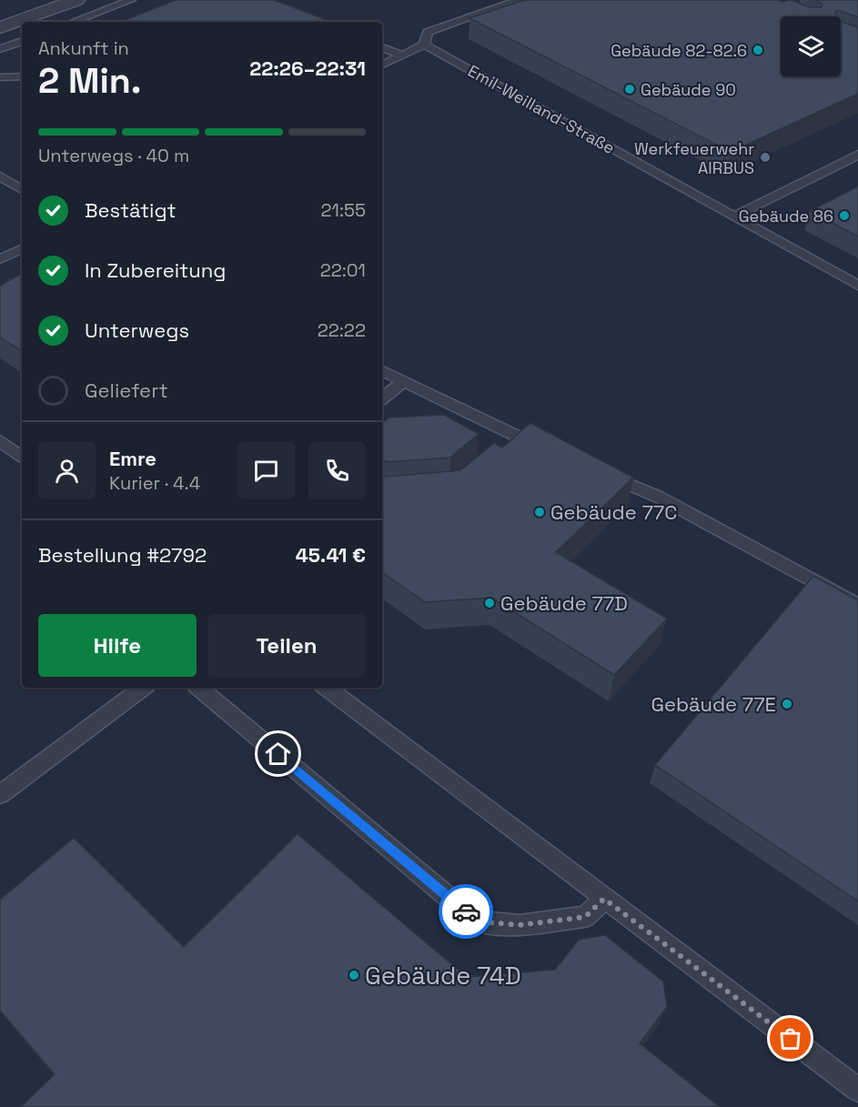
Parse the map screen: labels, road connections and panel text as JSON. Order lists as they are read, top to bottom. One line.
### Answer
{"streets":{"lane":["Emil-Weilland-Straße"]},"places":["Gebäude 82-82.6","Gebäude 90","Werkfeuerwehr AIRBUS","Gebäude 86","Gebäude 77C","Gebäude 77D","Gebäude 77E","Gebäude 74D"],"page":{"heading":["2 Min.","Ankunft in","22:26–22:31"],"panel":["Emre","Kurier · 4.4","Bestellung #2792","45.41 €"],"bar":"Unterwegs · 40 m","list":[["Bestätigt","21:55"],["In Zubereitung","22:01"],["Unterwegs","22:22"],"Geliefert"],"buttons":["Hilfe","Teilen"]}}
